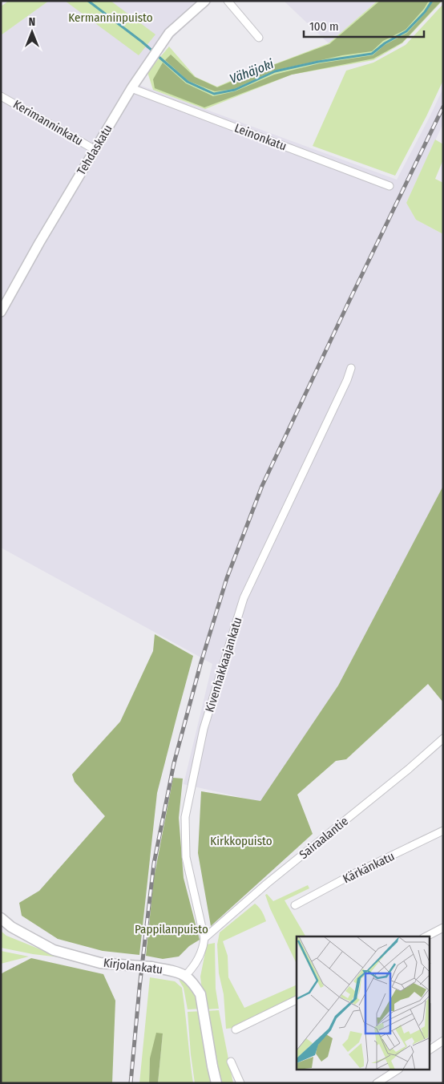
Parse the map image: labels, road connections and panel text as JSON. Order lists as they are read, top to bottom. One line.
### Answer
{"streets":{"main road":["Kirjolankatu"],"street":["Kerimanninkatu","Leinonkatu","Tehdaskatu","Kivenhakkaajankatu","Sairaalantie","Kärkänkatu"]},"crossings":[["Kerimanninkatu","Tehdaskatu"],["Leinonkatu","Tehdaskatu"],["Kivenhakkaajankatu","Sairaalantie"],["Kivenhakkaajankatu","Kirjolankatu"]],"water":["Vähäjoki"],"parks":["Kermanninpuisto","Kirkkopuisto","Pappilanpuisto"],"scale_bar":"100 m","north":"top"}
